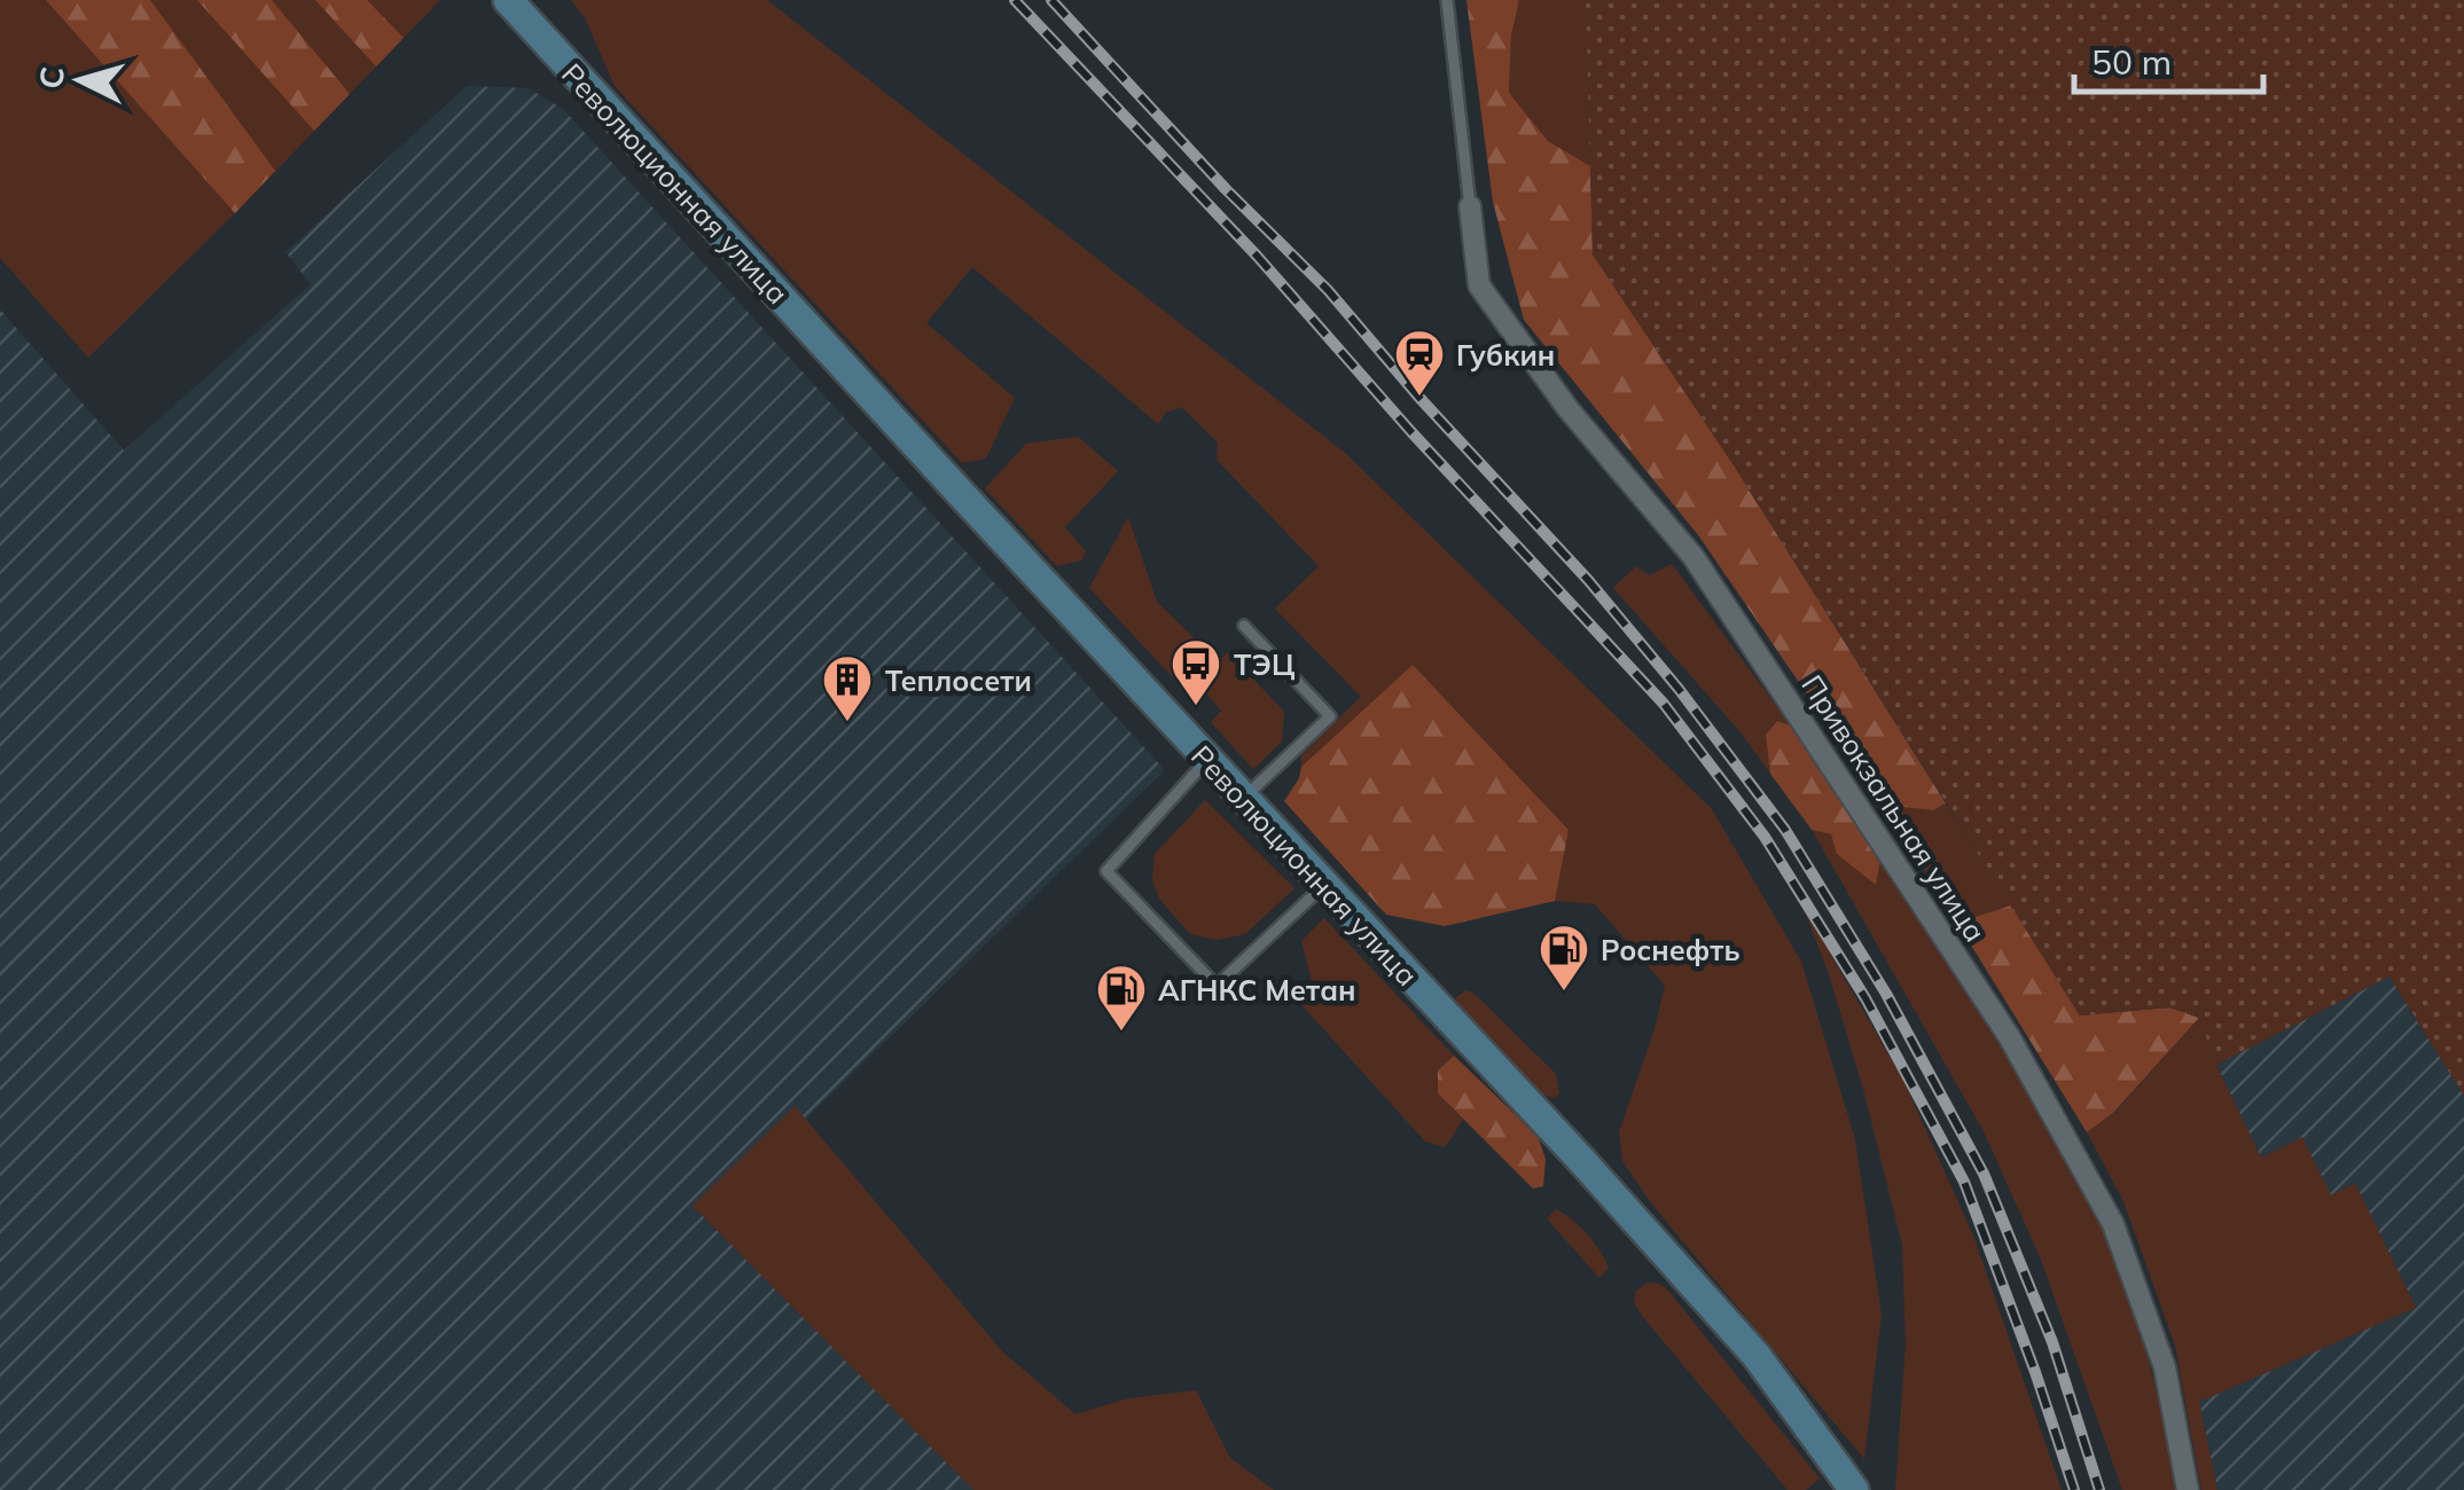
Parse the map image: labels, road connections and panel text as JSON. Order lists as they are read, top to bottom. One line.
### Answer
{"streets":{"street":["Революционная улица","Привокзальная улица"]},"places":{"station":["Губкин"],"bus stop":["ТЭЦ"],"building":["Теплосети"],"fuel station":["Роснефть","АГНКС Метан"]},"scale_bar":"50 m","north":"left"}
